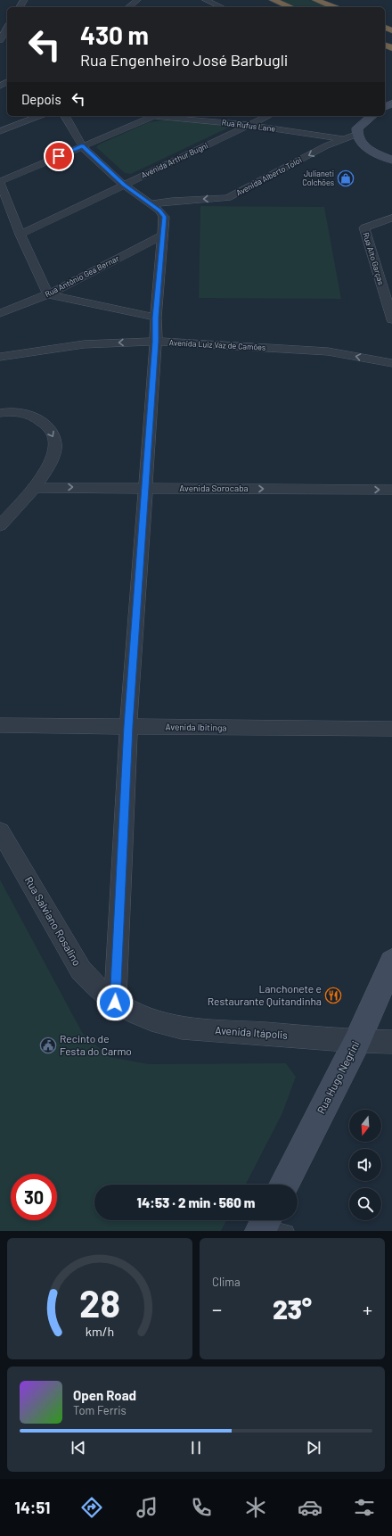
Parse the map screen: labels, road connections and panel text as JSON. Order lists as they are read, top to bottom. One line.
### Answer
{"streets":{"main road":["Rua Hugo Negrini"],"street":["Rua Rufus Lane","Avenida Arthur Bugni","Avenida Alberto Toloi","Rua Alto Garças","Rua Antônio Gea Bernar","Avenida Luiz Vaz de Camões","Avenida Sorocaba","Avenida Ibitinga","Rua Salviano Rosalino","Avenida Itápolis"]},"crossings":[["Rua Rufus Lane","Avenida Arthur Bugni"],["Rua Rufus Lane","Avenida Alberto Toloi"],["Rua Salviano Rosalino","Avenida Itápolis"],["Avenida Itápolis","Rua Hugo Negrini"]],"one_way":["Avenida Alberto Toloi","Avenida Luiz Vaz de Camões","Avenida Sorocaba"],"places":{"shop":["Julianeti Colchões"],"restaurant":["Lanchonete e Restaurante Quitandinha"],"public building":["Recinto de Festa do Carmo"]},"north":"bottom","page":{"turn":["430 m","Rua Engenheiro José Barbugli"],"then":"Depois","limit":"30","trip":"14:53 · 2 min · 560 m","tile":"Clima","heat":["−","23°","+"],"song":["Open Road","Tom Ferris"],"tabs":"14:51","gauge":["28","km/h"]}}
